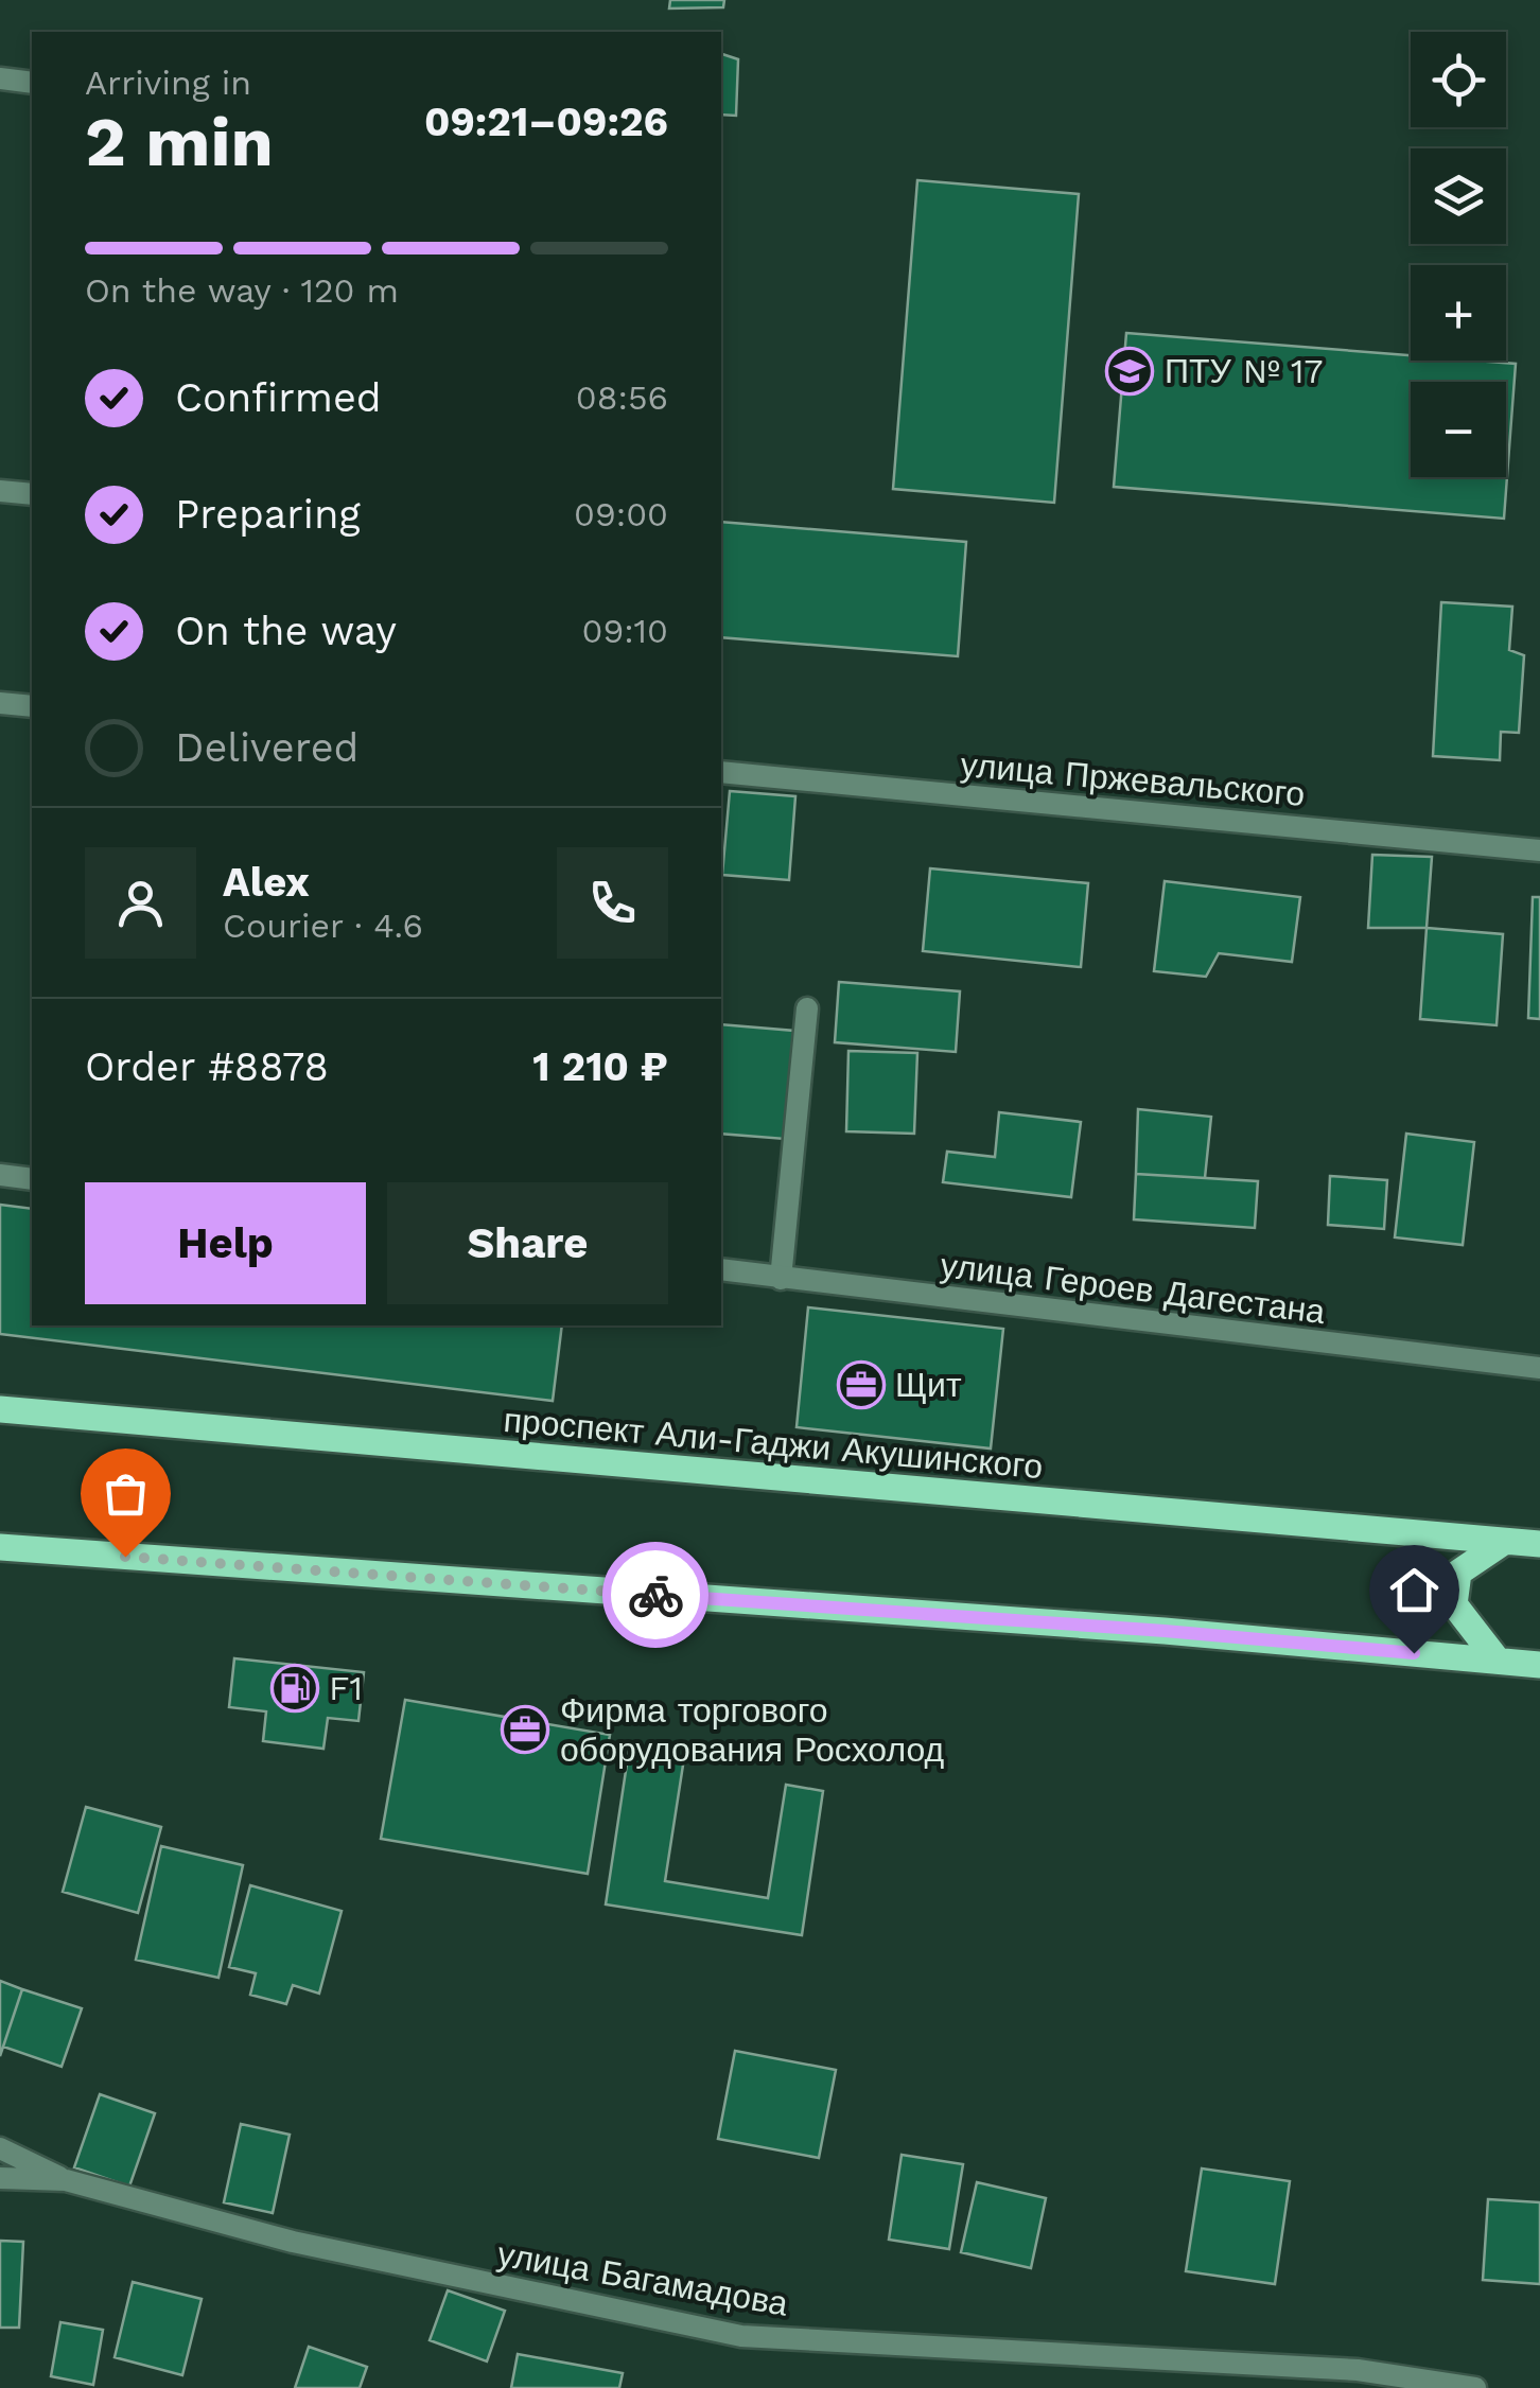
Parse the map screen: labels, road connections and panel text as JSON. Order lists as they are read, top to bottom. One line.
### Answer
{"streets":{"main road":["проспект Али-Гаджи Акушинского"],"street":["улица Пржевальского","улица Героев Дагестана","улица Багамадова"]},"places":{"school or university":["ПТУ № 17"],"office":["Щит","Фирма торгового оборудования Росхолод"],"fuel station":["F1"]},"page":{"map_buttons":["+","−"],"heading":["2 min","Arriving in","09:21–09:26"],"panel":["Alex","Courier · 4.6","Order #8878","1 210 ₽"],"bar":"On the way · 120 m","list":[["Confirmed","08:56"],["Preparing","09:00"],["On the way","09:10"],"Delivered"],"buttons":["Help","Share"]}}
